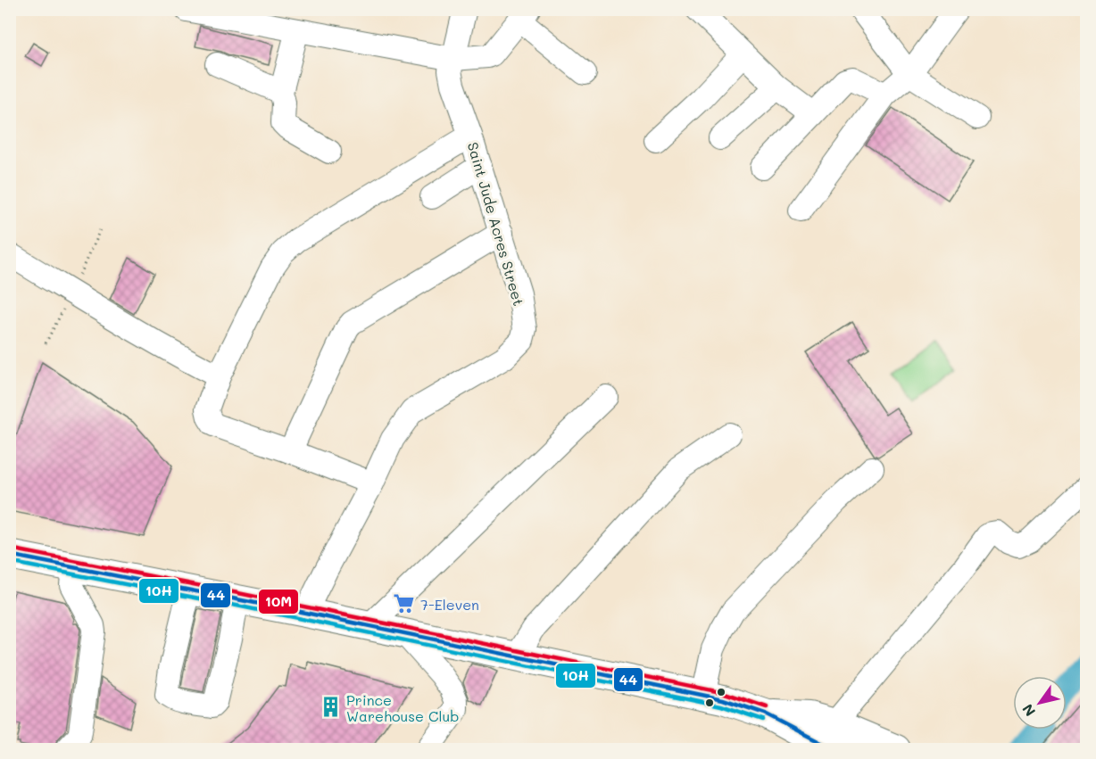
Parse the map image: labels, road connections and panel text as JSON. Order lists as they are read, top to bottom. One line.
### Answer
{"streets":{"street":["Saint Jude Acres Street"]},"places":{"supermarket":["7-Eleven"],"building":["Prince Warehouse Club"]},"lines":["transit line 10M","transit line 44","transit line 10H"],"north":"bottom left"}
